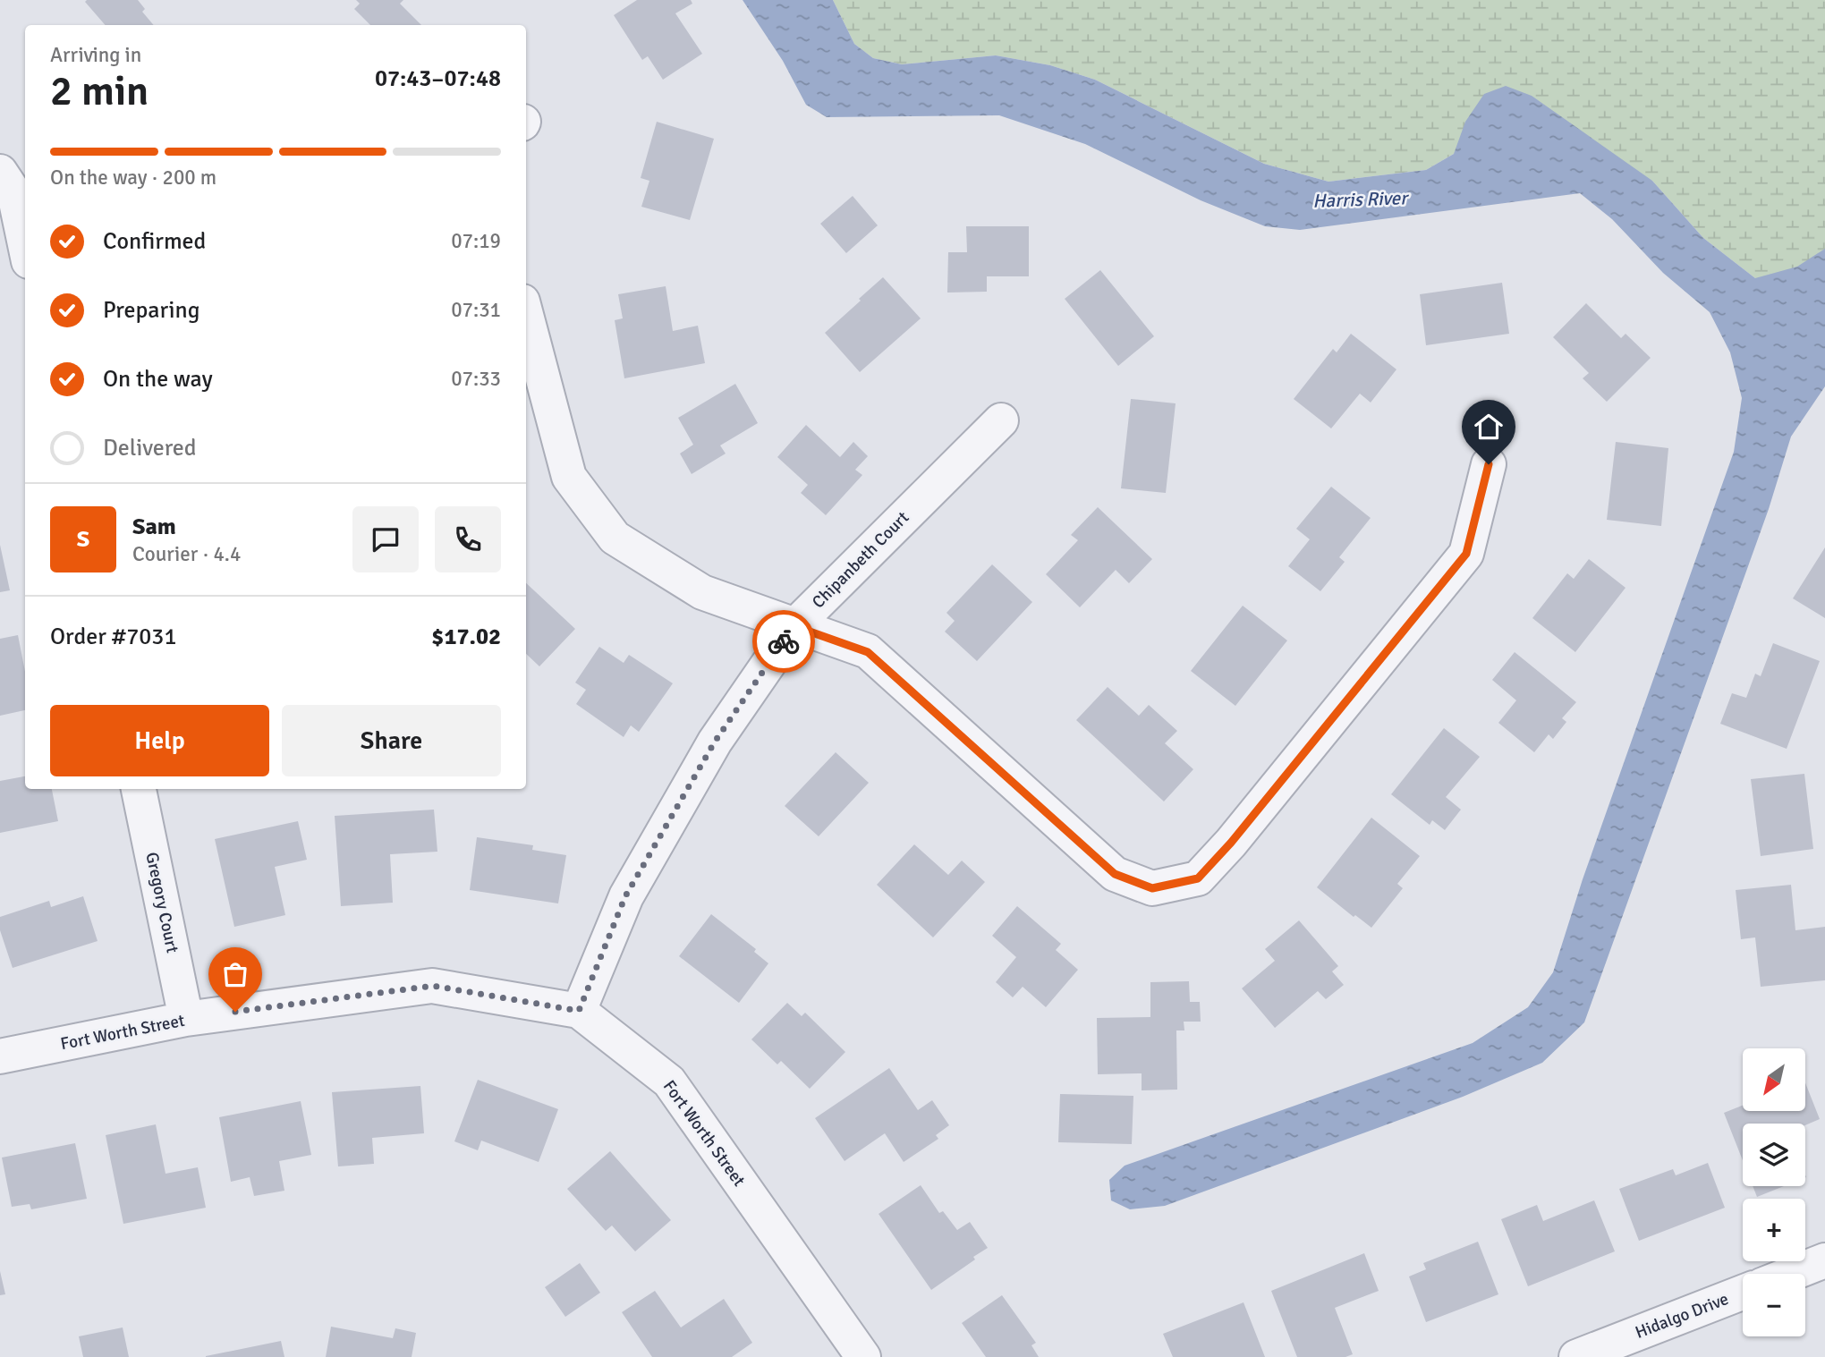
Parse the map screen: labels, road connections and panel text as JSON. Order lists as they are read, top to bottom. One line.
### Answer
{"streets":{"street":["Chipanbeth Court","Gregory Court","Fort Worth Street","Hidalgo Drive"]},"crossings":[["Chipanbeth Court","Fort Worth Street"],["Gregory Court","Fort Worth Street"]],"water":["Harris River"],"north":"bottom left","page":{"heading":["2 min","Arriving in","07:43–07:48"],"panel":["Sam","Courier · 4.4","Order #7031","$17.02"],"bar":"On the way · 200 m","list":[["Confirmed","07:19"],["Preparing","07:31"],["On the way","07:33"],"Delivered"],"round":"S","buttons":["Help","Share"],"map_buttons":["+","−"]}}
